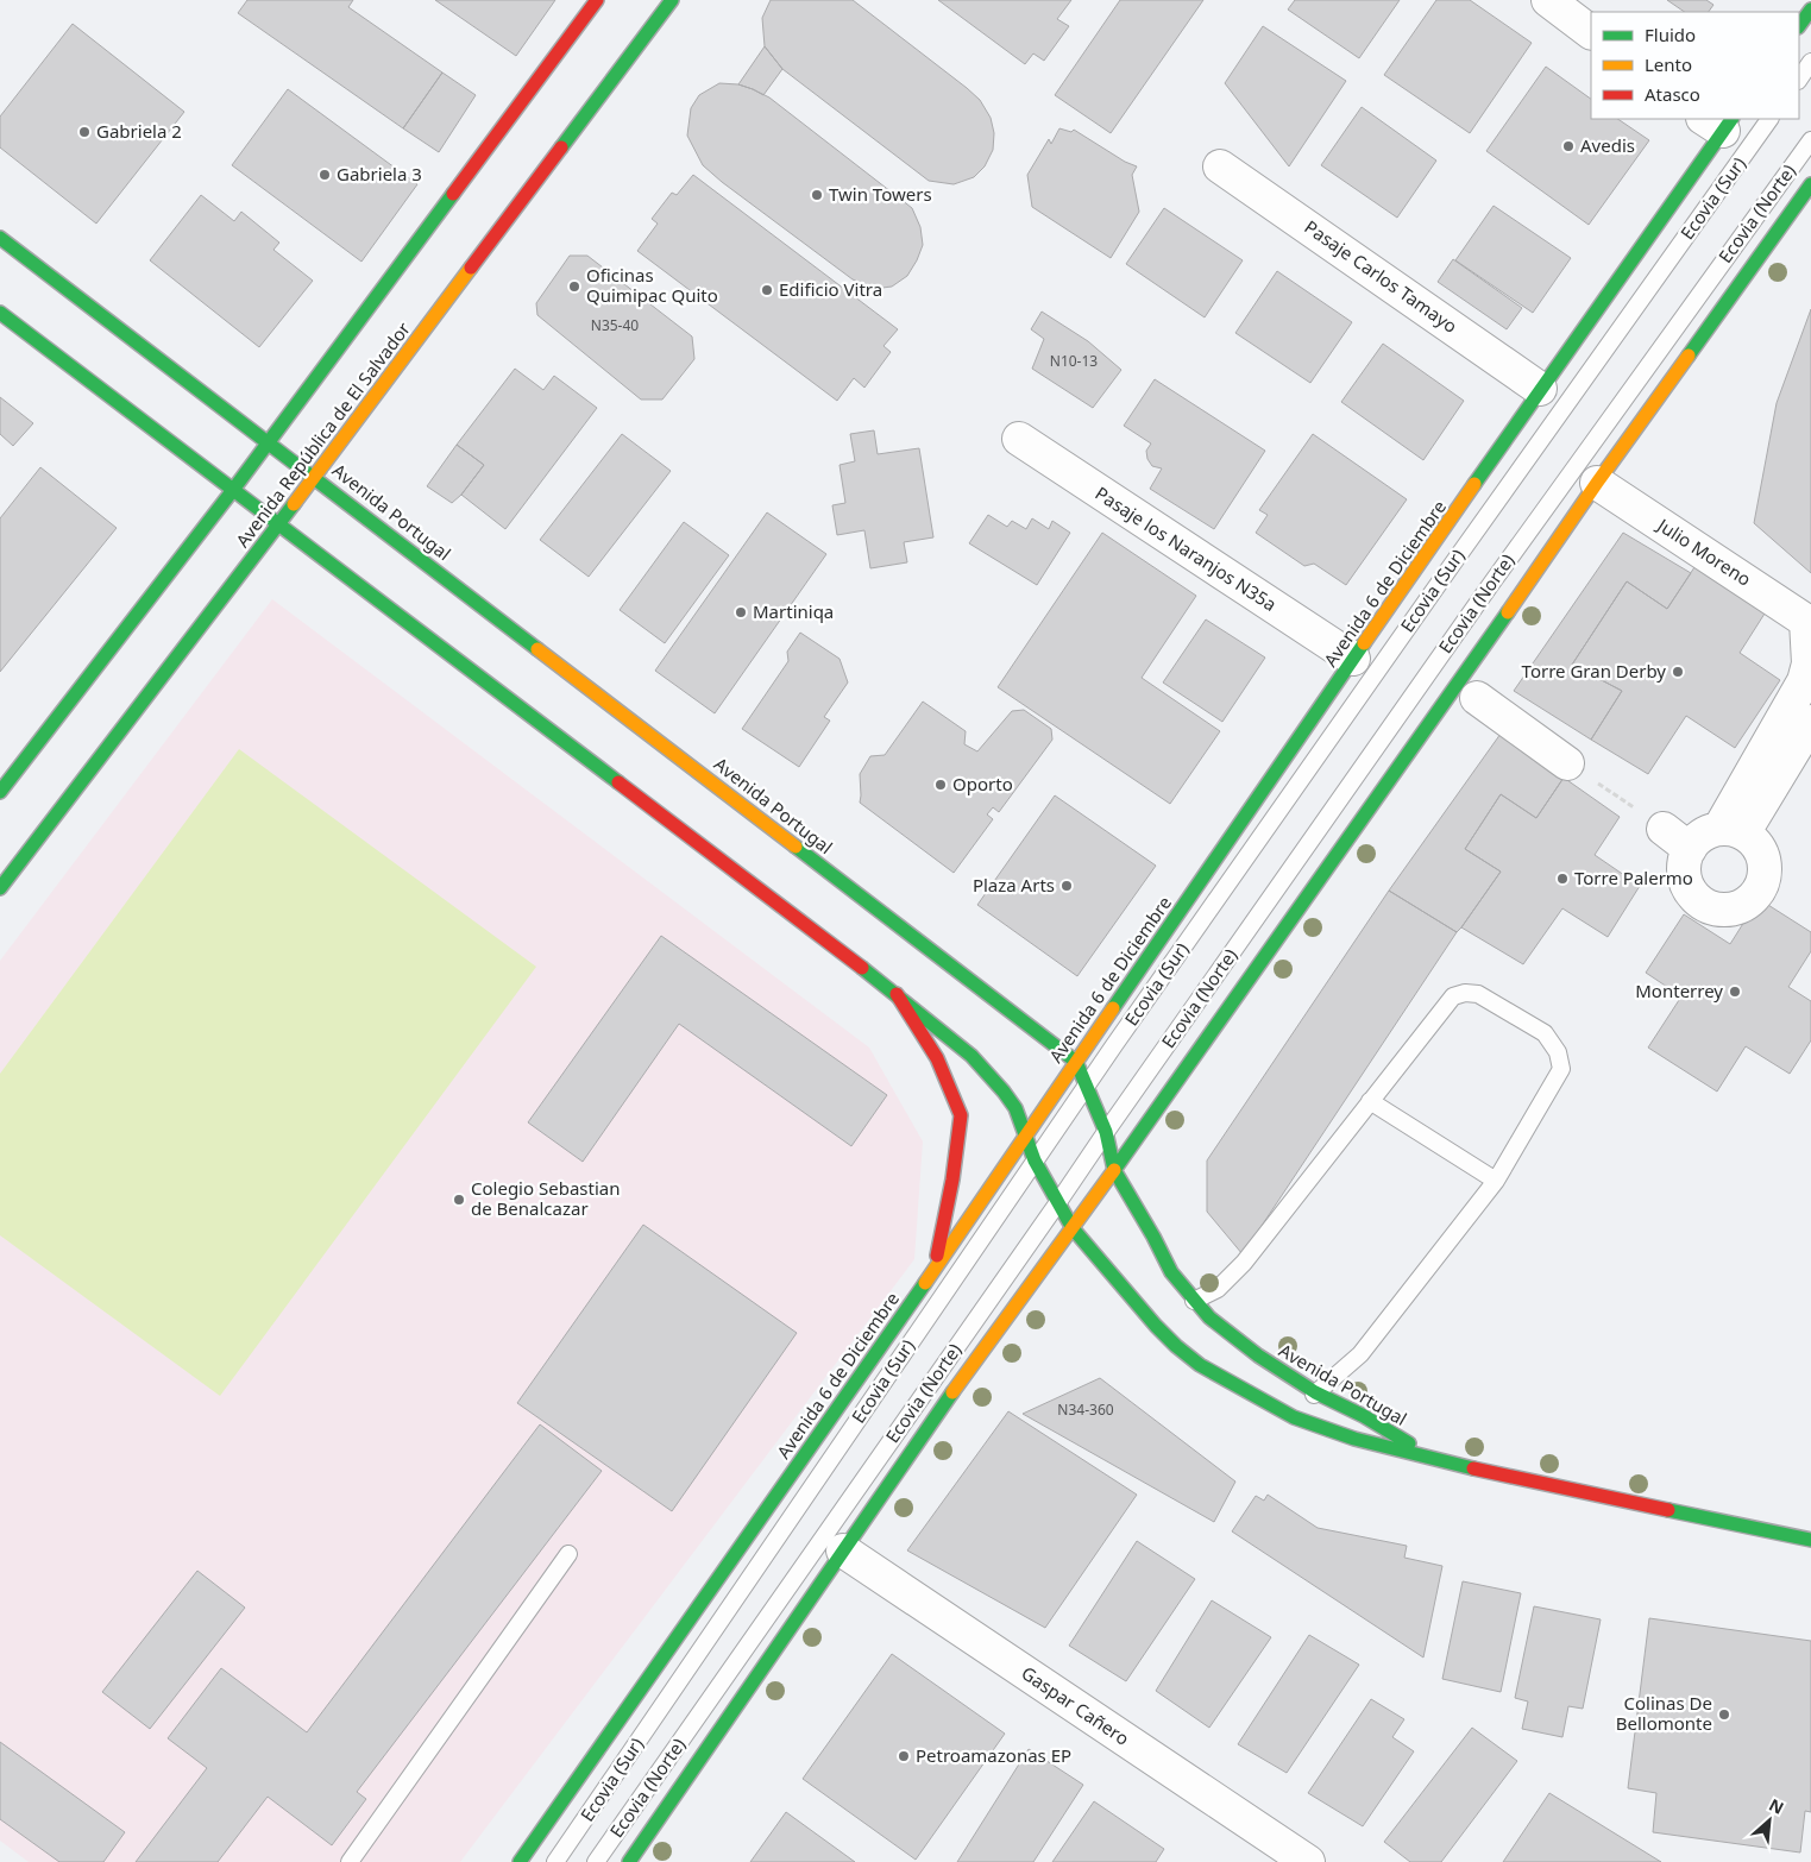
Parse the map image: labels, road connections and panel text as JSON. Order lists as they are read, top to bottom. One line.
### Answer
{"streets":{"main road":["Avenida República de El Salvador","Avenida Portugal","Avenida 6 de Diciembre"],"street":["Pasaje Carlos Tamayo","Pasaje los Naranjos N35a","Julio Moreno","Gaspar Cañero"],"lane":["Ecovia (Sur)","Ecovia (Norte)"]},"crossings":[["Ecovia (Sur)","Avenida Portugal"],["Ecovia (Norte)","Avenida Portugal"],["Pasaje Carlos Tamayo","Avenida 6 de Diciembre"],["Avenida República de El Salvador","Avenida Portugal"],["Avenida Portugal","Avenida 6 de Diciembre"],["Pasaje los Naranjos N35a","Avenida 6 de Diciembre"]],"places":["Gabriela 2","Avedis","Gabriela 3","Twin Towers","Oficinas Quimipac Quito","Edificio Vitra","Martiniqa","Torre Gran Derby","Oporto","Torre Palermo","Plaza Arts","Monterrey","Colegio Sebastian de Benalcazar","Colinas De Bellomonte","Petroamazonas EP"],"house_numbers":["N35-40","N10-13","N34-360"],"legend":["Fluido","Lento","Atasco"],"north":"top right"}
